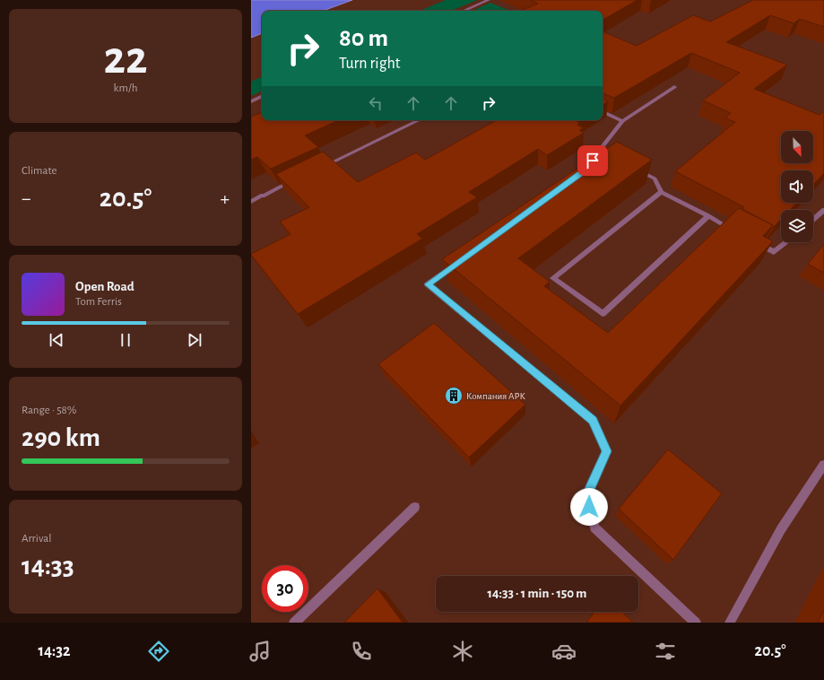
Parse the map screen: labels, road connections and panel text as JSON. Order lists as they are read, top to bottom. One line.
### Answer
{"places":{"building":["Компания АРК"]},"north":"bottom right","page":{"tile":[["22","km/h"],"Climate",["Range · 58%","290 km"],["Arrival","14:33"]],"turn":["80 m","Turn right"],"heat":["−","20.5°","+"],"song":["Open Road","Tom Ferris"],"limit":"30","trip":"14:33 · 1 min · 150 m","tabs":["14:32","20.5°"]}}
